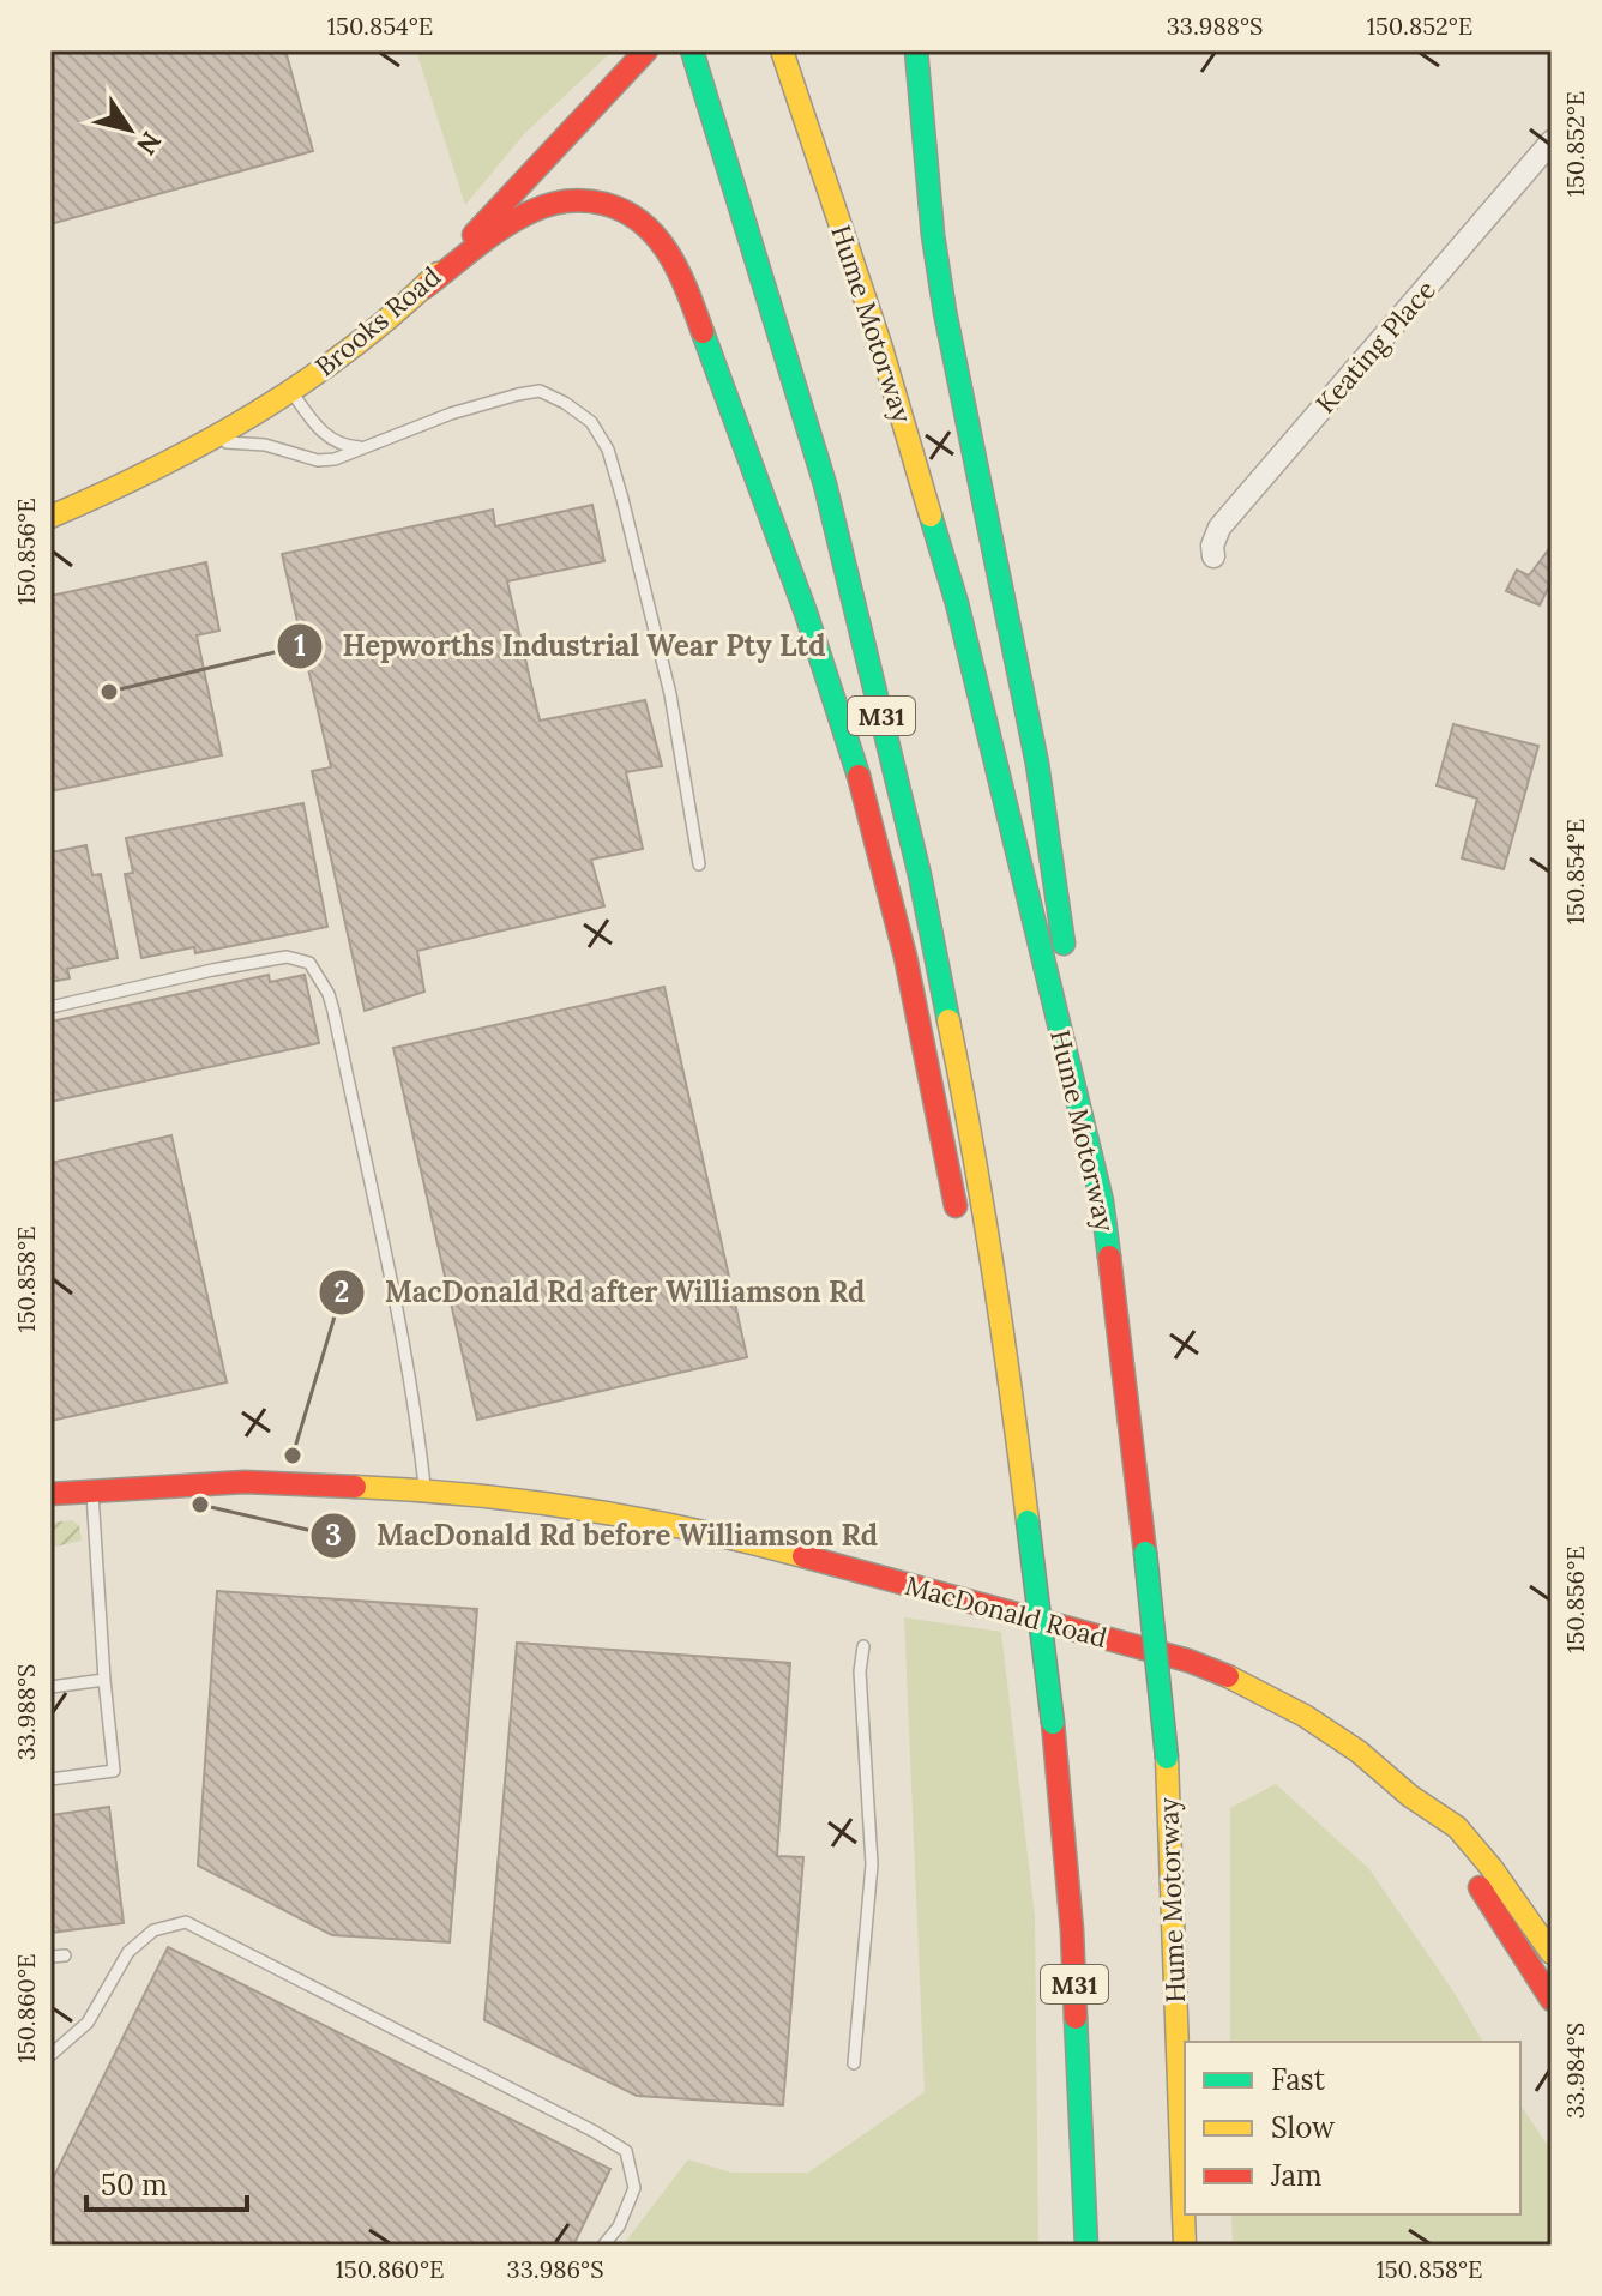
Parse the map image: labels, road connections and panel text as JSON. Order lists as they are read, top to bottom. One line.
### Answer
{"streets":{"main road":["Brooks Road","Hume Motorway","M31","MacDonald Road"],"street":["Keating Place"]},"places":["Hepworths Industrial Wear Pty Ltd","MacDonald Rd after Williamson Rd","MacDonald Rd before Williamson Rd"],"legend":["Fast","Slow","Jam"],"scale_bar":"50 m","north":"bottom right","coordinates":["150.854°E","33.988°S","150.852°E","150.856°E","150.858°E","150.860°E","33.984°S","33.986°S"]}
